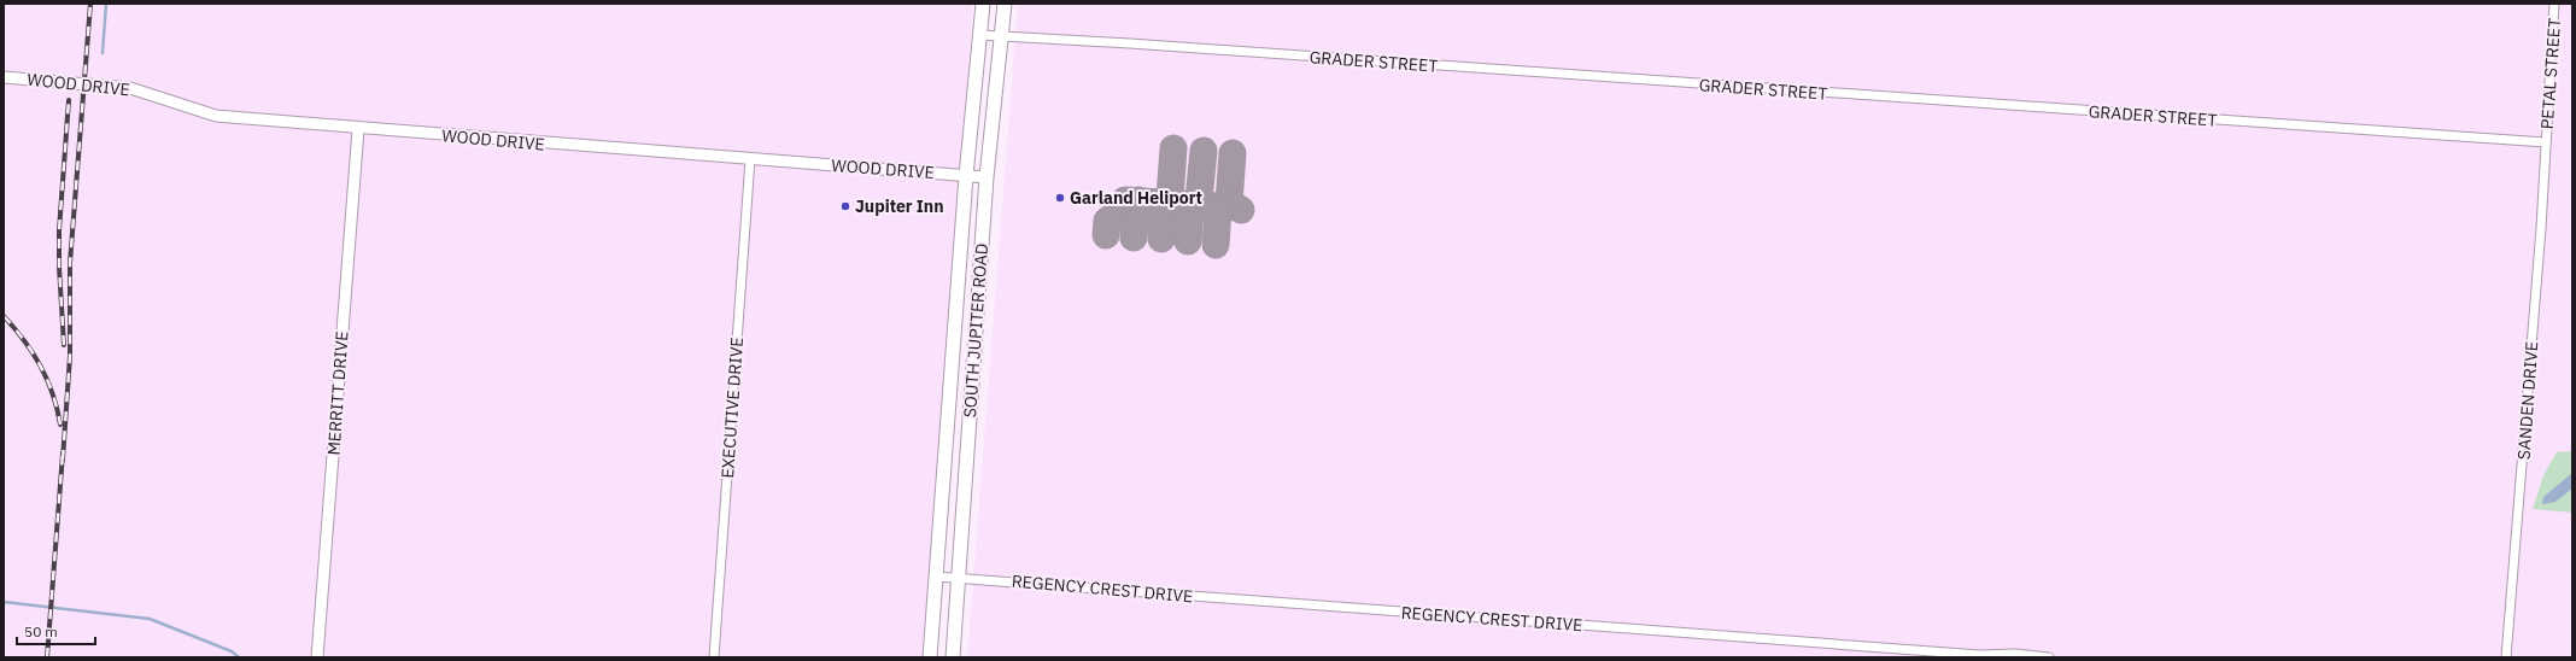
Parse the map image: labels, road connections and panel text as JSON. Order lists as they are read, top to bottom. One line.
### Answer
{"streets":{"main road":["SOUTH JUPITER ROAD"],"street":["GRADER STREET","PETAL STREET","WOOD DRIVE","MERRITT DRIVE","SANDEN DRIVE","EXECUTIVE DRIVE","REGENCY CREST DRIVE"]},"crossings":[["GRADER STREET","PETAL STREET"],["GRADER STREET","SOUTH JUPITER ROAD"],["GRADER STREET","SANDEN DRIVE"],["PETAL STREET","SANDEN DRIVE"],["WOOD DRIVE","SOUTH JUPITER ROAD"],["WOOD DRIVE","MERRITT DRIVE"],["WOOD DRIVE","EXECUTIVE DRIVE"],["SOUTH JUPITER ROAD","REGENCY CREST DRIVE"]],"places":["Garland Heliport","Jupiter Inn"],"scale_bar":"50 m"}
